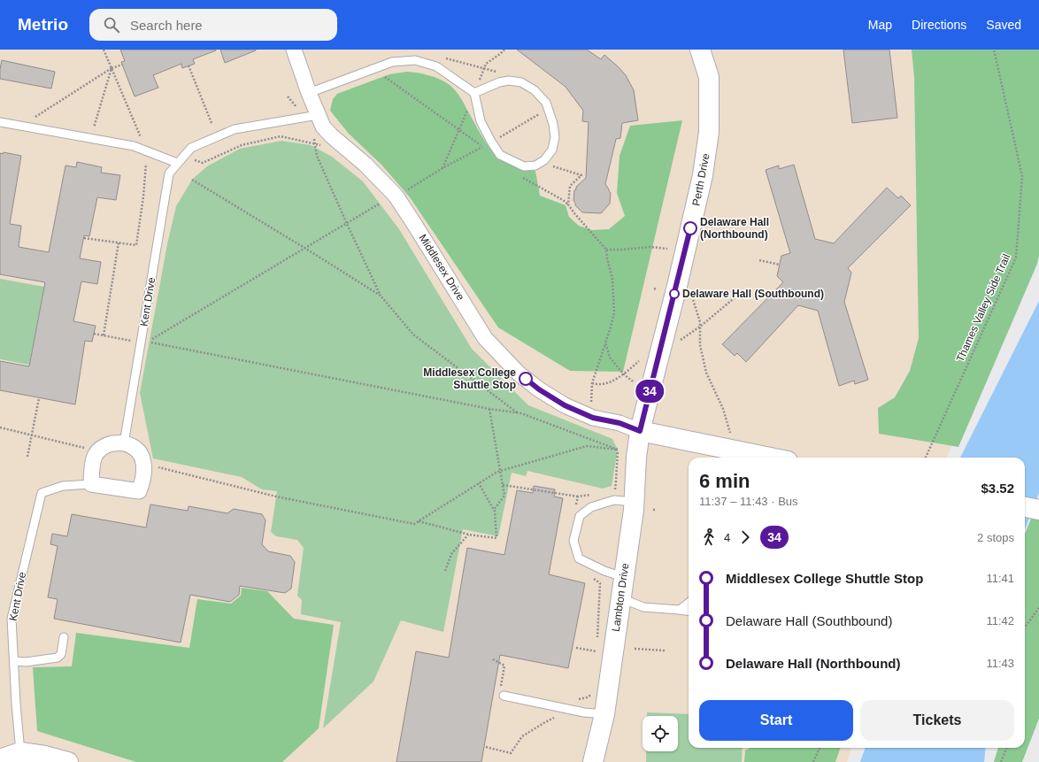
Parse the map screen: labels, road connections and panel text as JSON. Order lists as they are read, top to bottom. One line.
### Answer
{"streets":{"street":["Perth Drive","Middlesex Drive","Kent Drive","Lambton Drive"],"path":["Thames Valley Side Trail"]},"crossings":[["Perth Drive","Middlesex Drive"],["Perth Drive","Lambton Drive"],["Middlesex Drive","Kent Drive"],["Middlesex Drive","Lambton Drive"]],"places":["Delaware Hall (Northbound)","Delaware Hall (Southbound)","Middlesex College Shuttle Stop"],"lines":["bus line 34"],"page":{"header":"Metrio","search":"Search here","nav":["Map","Directions","Saved"],"on_map":"34","heading":["6 min","11:37 – 11:43 · Bus","$3.52"],"legs":["4","34","2 stops"],"list":[{"name":"Middlesex College Shuttle Stop","value":"11:41"},{"name":"Delaware Hall (Southbound)","value":"11:42"},{"name":"Delaware Hall (Northbound)","value":"11:43"}],"buttons":["Start","Tickets"]}}
